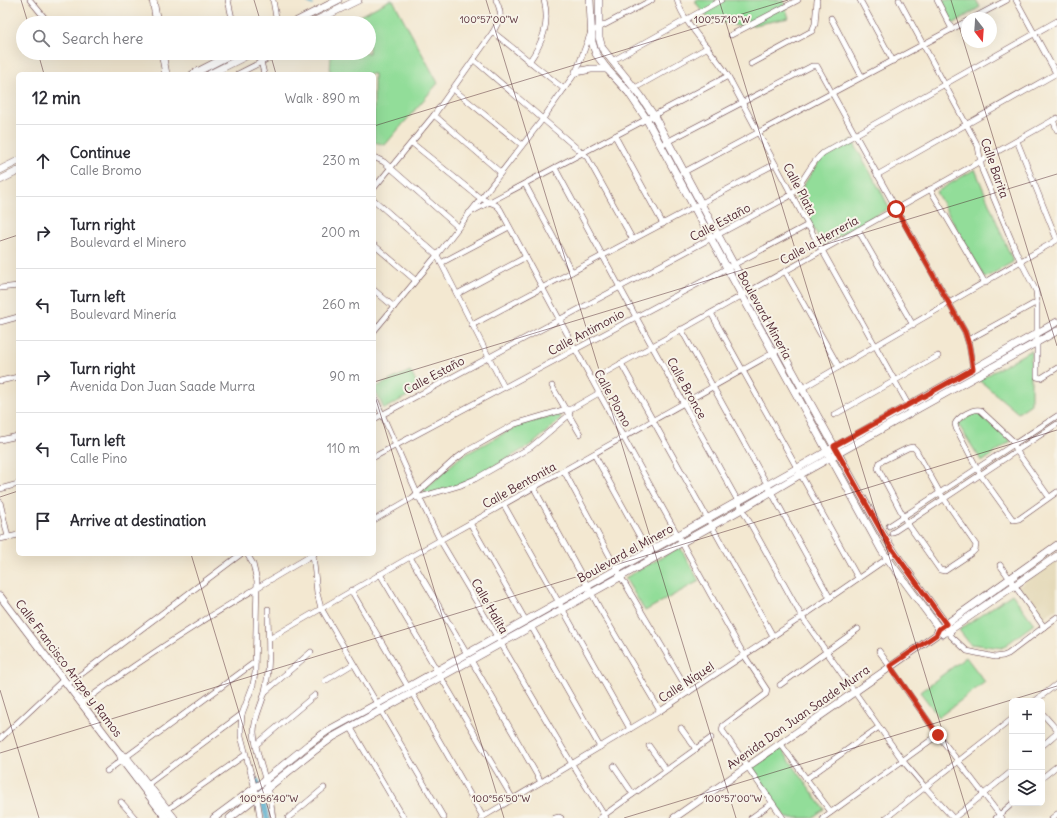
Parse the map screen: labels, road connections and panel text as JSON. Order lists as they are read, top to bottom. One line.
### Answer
{"streets":{"street":["Calle Barita","Calle Plata","Calle Estaño","Calle la Herrería","Boulevard Minería","Calle Antimonio","Calle Bronce","Calle Plomo","Calle Bentonita","Boulevard el Minero","Calle Halita","Calle Francisco Arizpe y Ramos","Calle Níquel","Avenida Don Juan Saade Murra"]},"crossings":[["Calle Barita","Calle Estaño"],["Calle Barita","Calle la Herrería"],["Calle Barita","Boulevard el Minero"],["Calle Plata","Calle Estaño"],["Calle Plata","Calle la Herrería"],["Calle Plata","Calle Antimonio"],["Calle Plata","Boulevard el Minero"],["Calle Estaño","Boulevard Minería"],["Calle Estaño","Calle Bronce"],["Calle Estaño","Calle Plomo"],["Calle Estaño","Calle Halita"],["Calle la Herrería","Boulevard Minería"],["Calle la Herrería","Calle Bronce"],["Calle la Herrería","Calle Plomo"],["Boulevard Minería","Calle Antimonio"],["Boulevard Minería","Calle Bentonita"],["Boulevard Minería","Boulevard el Minero"],["Boulevard Minería","Calle Níquel"],["Boulevard Minería","Avenida Don Juan Saade Murra"],["Calle Antimonio","Calle Bronce"],["Calle Antimonio","Calle Plomo"],["Calle Antimonio","Calle Halita"],["Calle Bronce","Calle Bentonita"],["Calle Bronce","Boulevard el Minero"],["Calle Bronce","Calle Níquel"],["Calle Bronce","Avenida Don Juan Saade Murra"],["Calle Plomo","Calle Bentonita"],["Calle Plomo","Boulevard el Minero"],["Calle Plomo","Calle Níquel"],["Calle Plomo","Avenida Don Juan Saade Murra"],["Calle Bentonita","Calle Halita"],["Boulevard el Minero","Calle Halita"],["Calle Halita","Calle Níquel"]],"north":"bottom","page":{"search":"Search here","heading":["12 min","Walk · 890 m"],"list":[["Continue","Calle Bromo","230 m"],["Turn right","Boulevard el Minero","200 m"],["Turn left","Boulevard Minería","260 m"],["Turn right","Avenida Don Juan Saade Murra","90 m"],["Turn left","Calle Pino","110 m"],"Arrive at destination"],"map_buttons":["+","−"]},"coordinates":["100°57'00\"W","100°57'10\"W","100°56'40\"W","100°56'50\"W"]}
